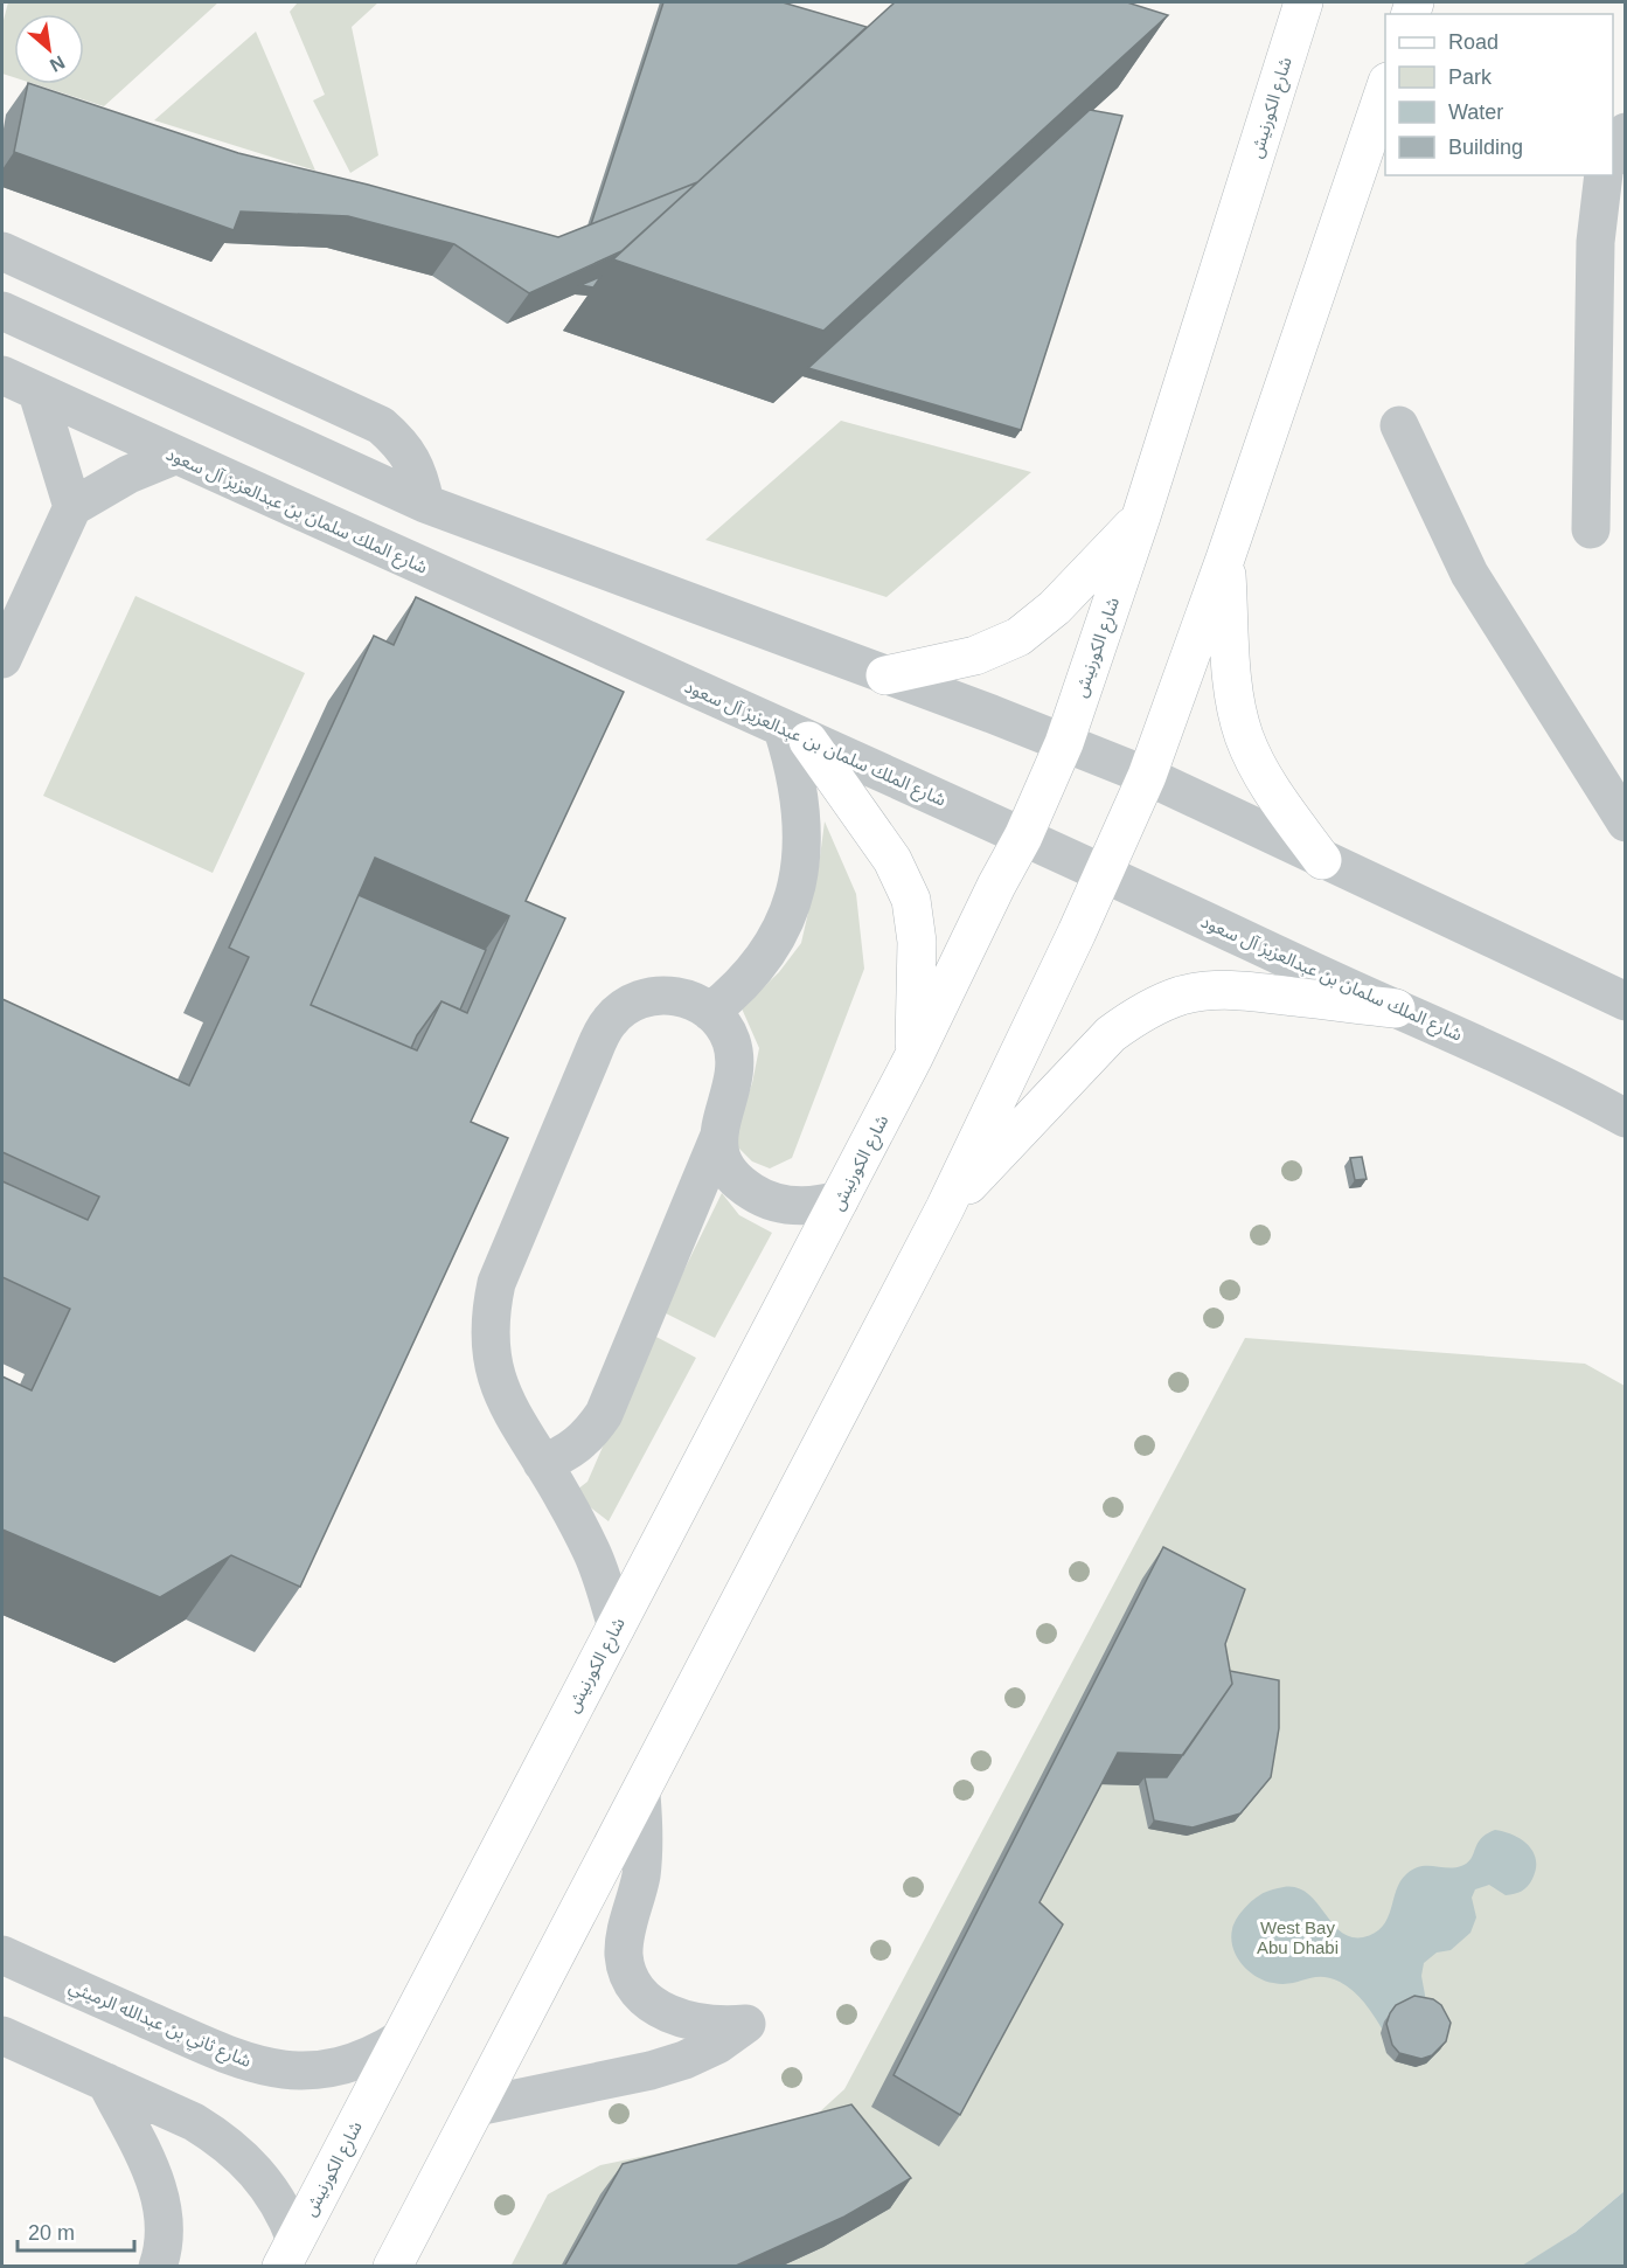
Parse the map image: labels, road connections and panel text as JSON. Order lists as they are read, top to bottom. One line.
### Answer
{"streets":{"main road":["شارع الكورنيش"],"street":["شارع الملك سلمان بن عبدالعزيز آل سعود","شارع ثاني بن عبدالله الرميثي"]},"crossings":[["شارع الكورنيش","شارع الملك سلمان بن عبدالعزيز آل سعود"],["شارع الكورنيش","شارع ثاني بن عبدالله الرميثي"]],"parks":["West Bay Abu Dhabi"],"legend":["Road","Park","Water","Building"],"scale_bar":"20 m","north":"bottom right"}
